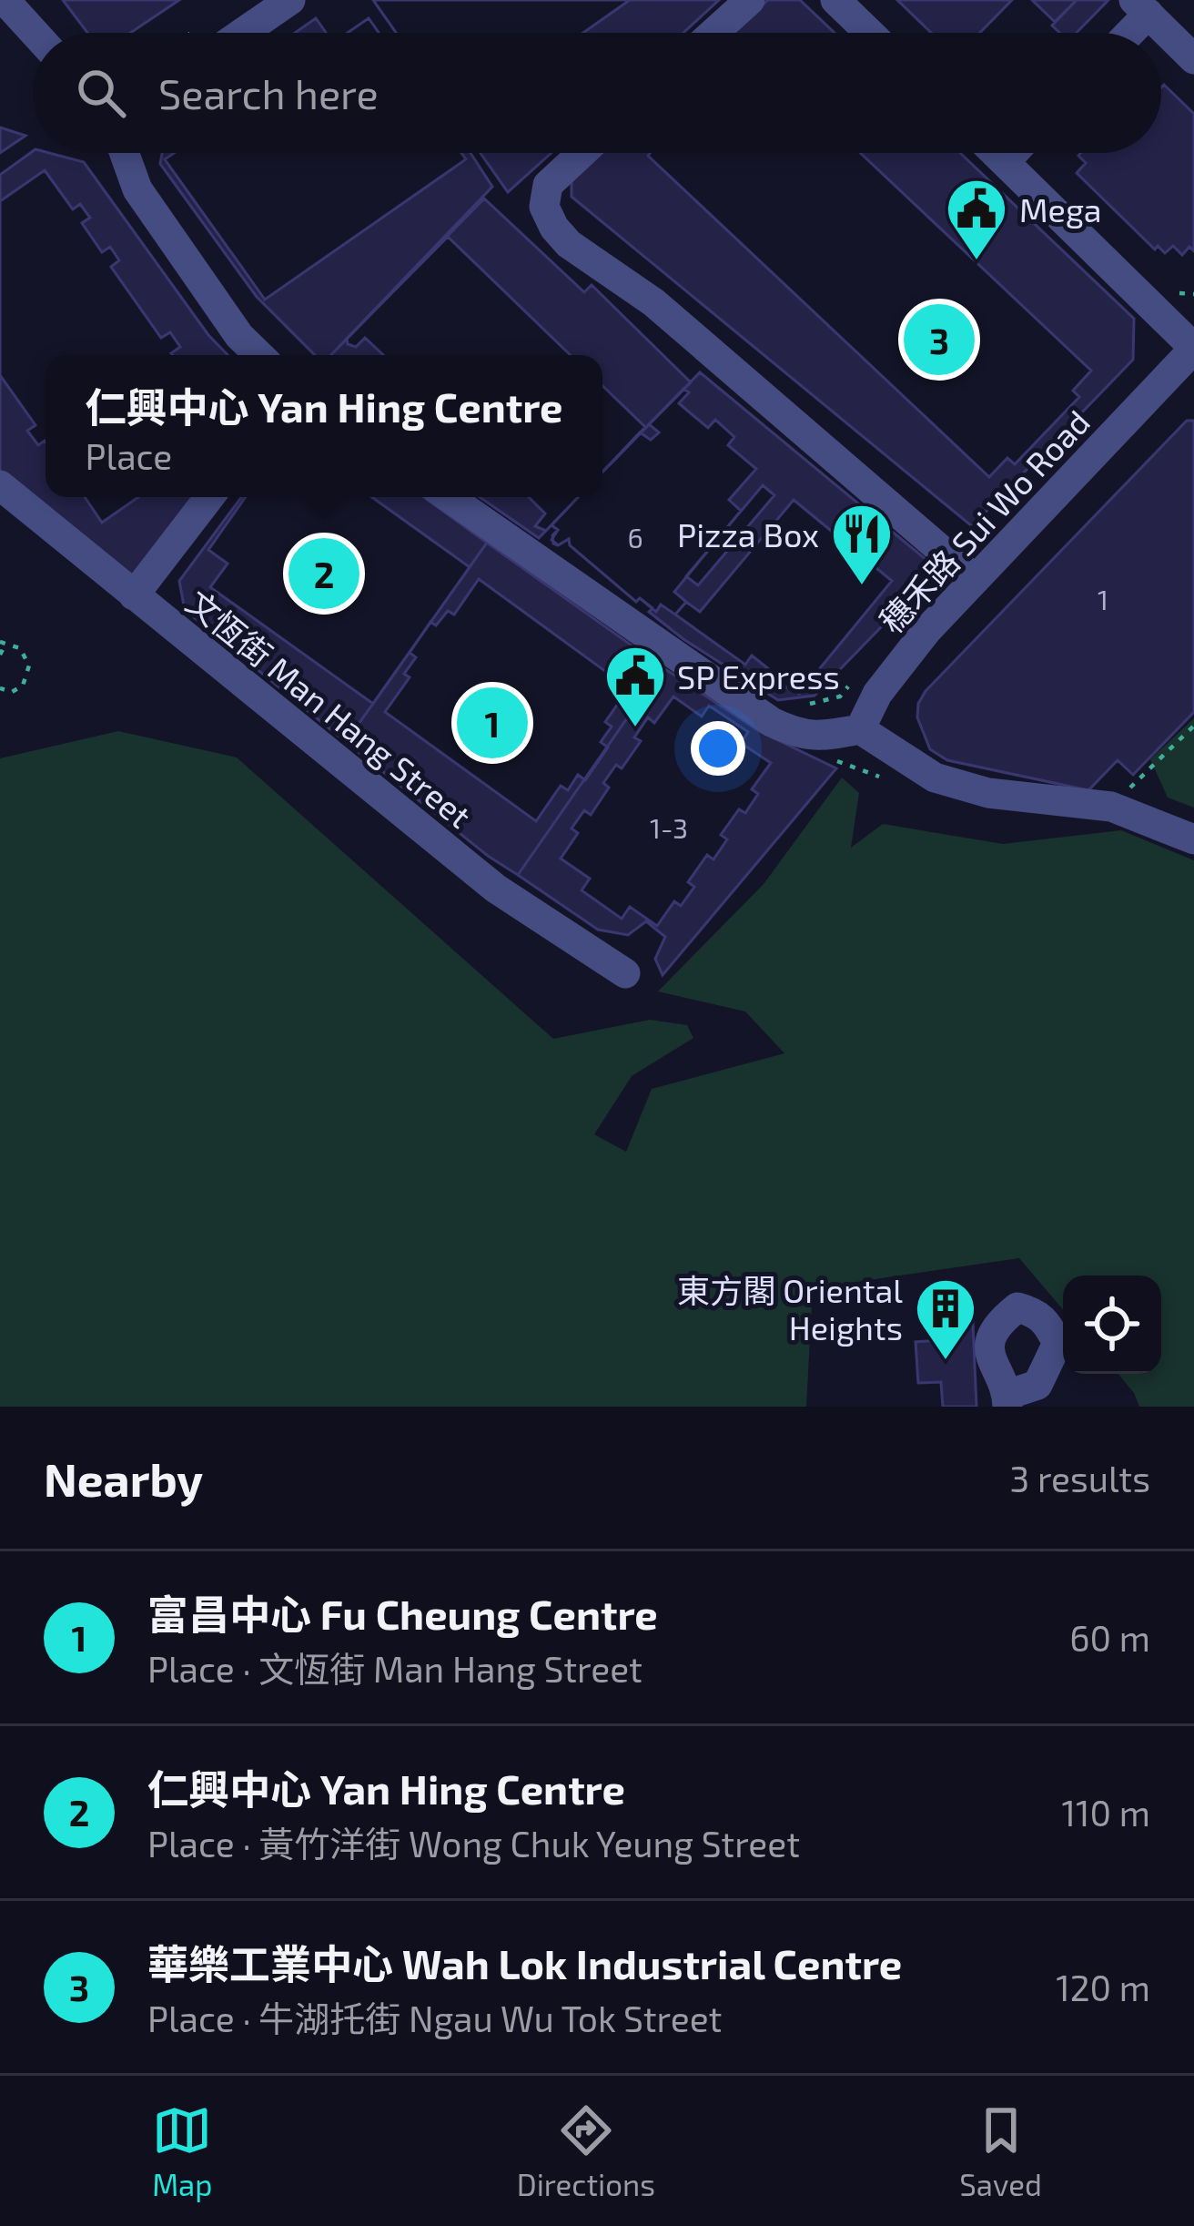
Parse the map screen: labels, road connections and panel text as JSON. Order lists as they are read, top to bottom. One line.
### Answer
{"streets":{"street":["穗禾路 Sui Wo Road","文恆街 Man Hang Street"]},"places":{"public building":["Mega","SP Express"],"restaurant":["Pizza Box"],"building":["東方閣 Oriental Heights"]},"house_numbers":["6","1","1-3"],"page":{"search":"Search here","pins":["3","2","1"],"popup":["仁興中心 Yan Hing Centre","Place"],"heading":["Nearby","3 results"],"list":[{"mark":"1","name":"富昌中心 Fu Cheung Centre","note":"Place · 文恆街 Man Hang Street","value":"60 m"},{"mark":"2","name":"仁興中心 Yan Hing Centre","note":"Place · 黃竹洋街 Wong Chuk Yeung Street","value":"110 m"},{"mark":"3","name":"華樂工業中心 Wah Lok Industrial Centre","note":"Place · 牛湖托街 Ngau Wu Tok Street","value":"120 m"}],"nav":["Map","Directions","Saved"]}}
